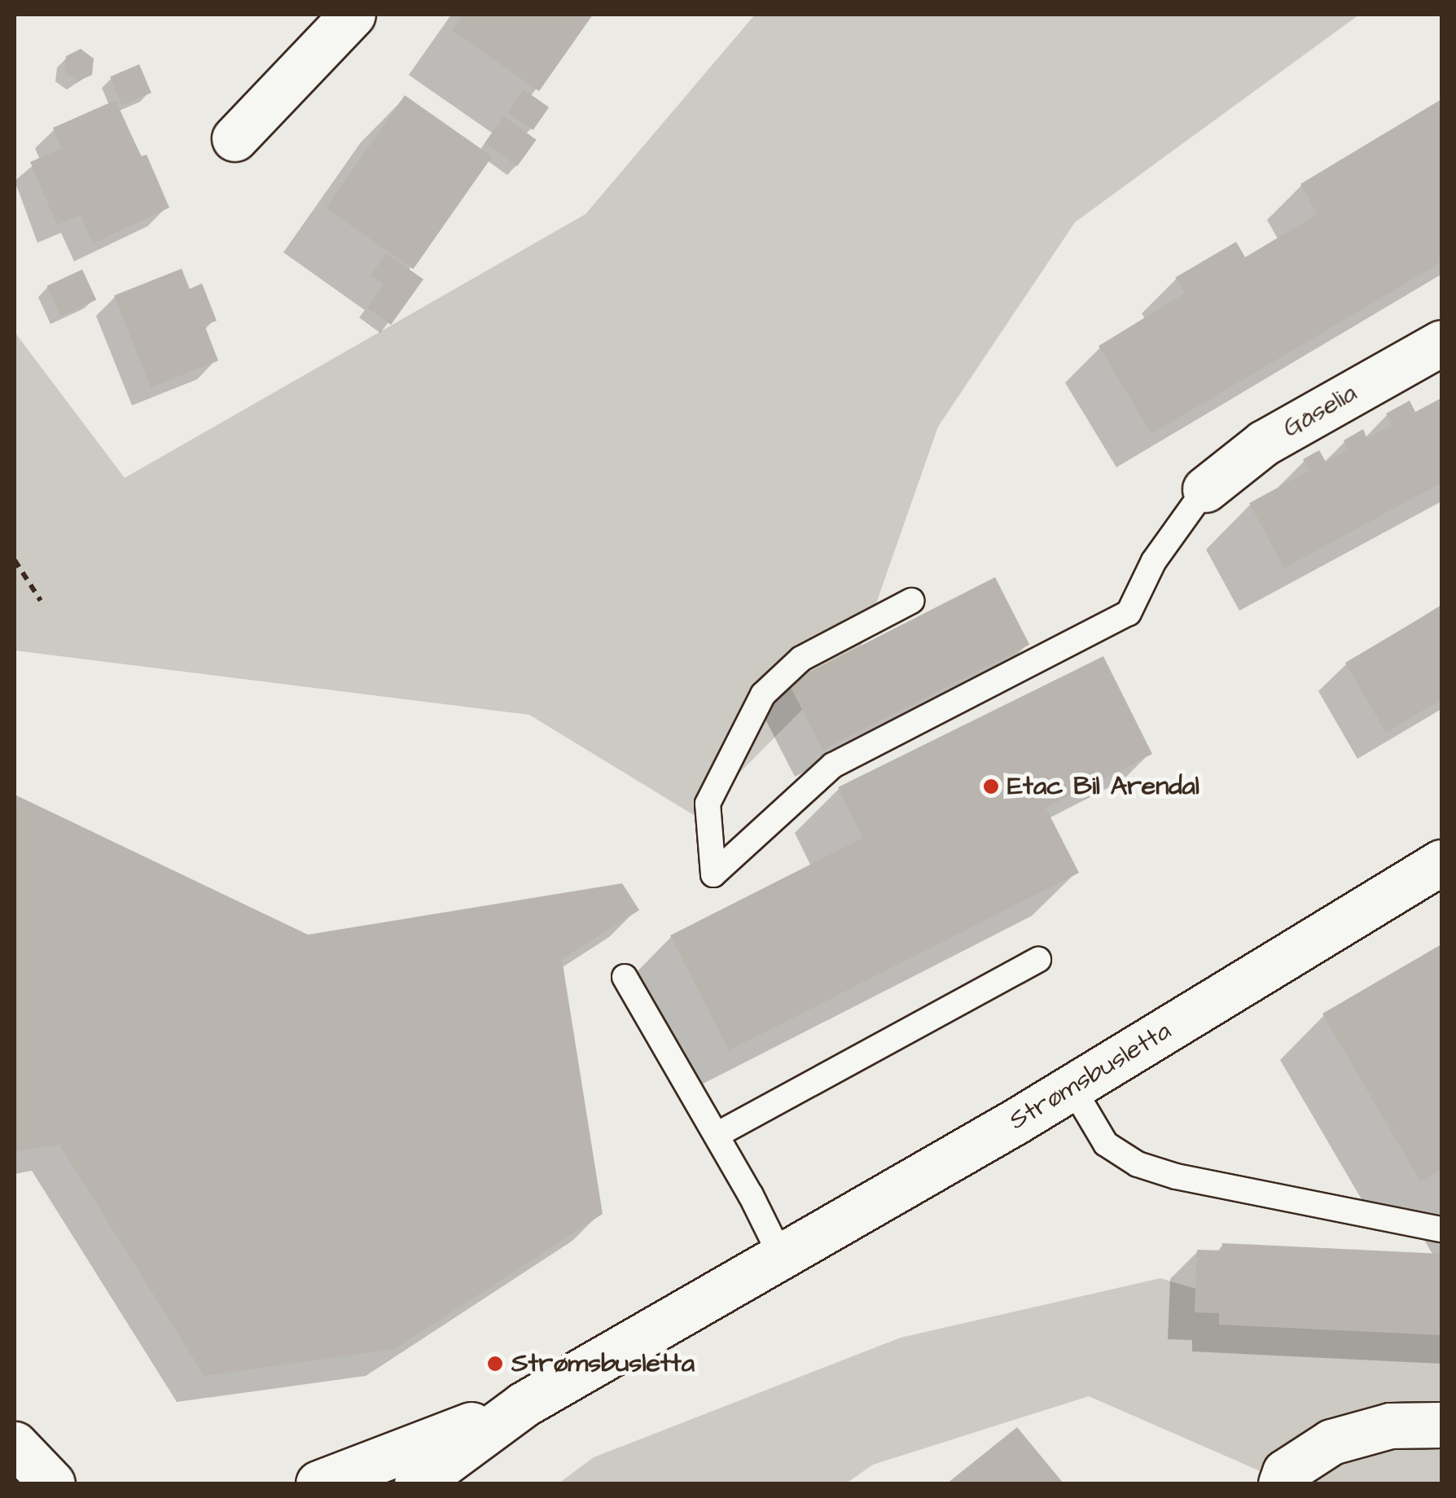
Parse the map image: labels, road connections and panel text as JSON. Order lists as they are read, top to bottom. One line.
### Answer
{"streets":{"main road":["Gåselia","Strømsbusletta"]},"places":["Etac Bil Arendal","Strømsbusletta"]}
